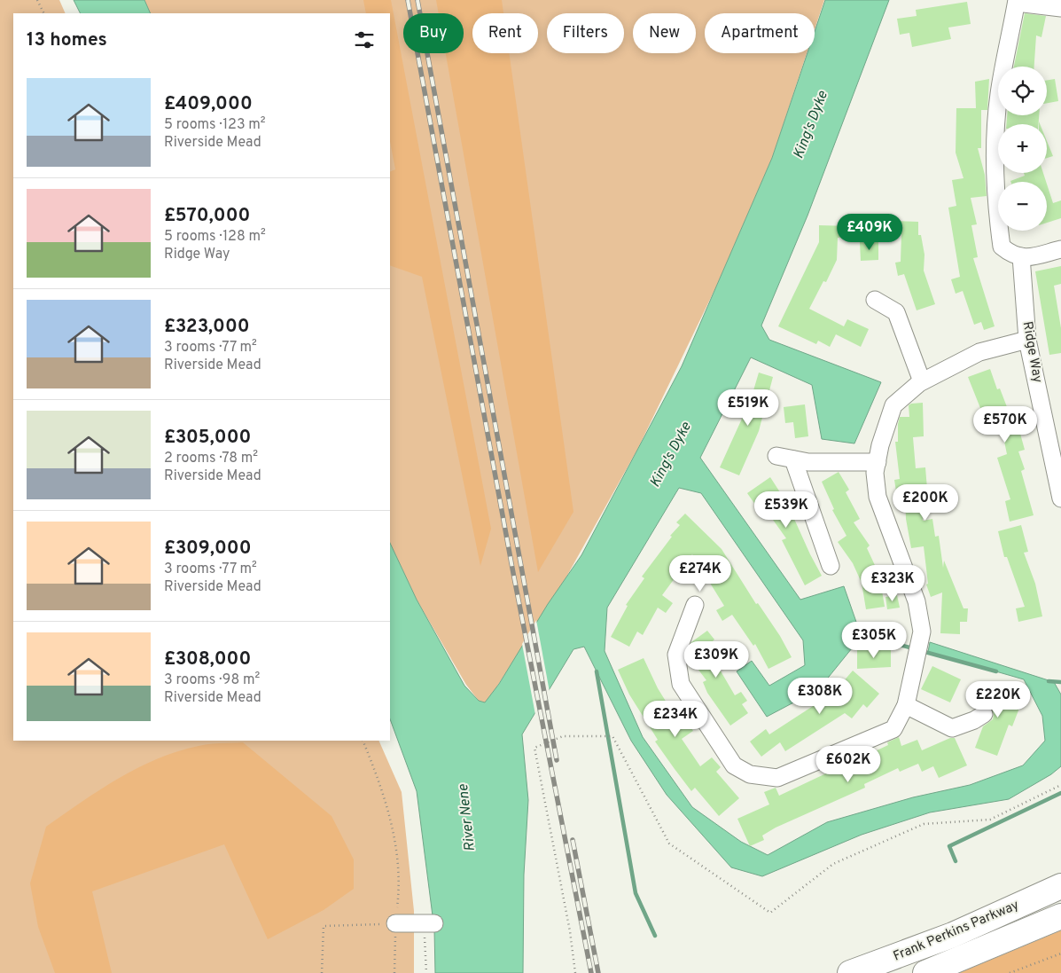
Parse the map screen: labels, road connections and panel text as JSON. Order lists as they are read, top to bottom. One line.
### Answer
{"streets":{"highway":["Frank Perkins Parkway"],"street":["Ridge Way"]},"water":["King's Dyke","River Nene"],"page":{"chip":["Buy","Rent","Filters","New","Apartment"],"heading":"13 homes","map_buttons":["+","−"],"list":[{"name":"£409,000","note":"5 rooms · 123 m² · Riverside Mead"},{"name":"£570,000","note":"5 rooms · 128 m² · Ridge Way"},{"name":"£323,000","note":"3 rooms · 77 m² · Riverside Mead"},{"name":"£305,000","note":"2 rooms · 78 m² · Riverside Mead"},{"name":"£309,000","note":"3 rooms · 77 m² · Riverside Mead"},{"name":"£308,000","note":"3 rooms · 98 m² · Riverside Mead"}],"price":["£409K","£519K","£570K","£200K","£539K","£274K","£323K","£305K","£309K","£308K","£220K","£234K","£602K"]}}
